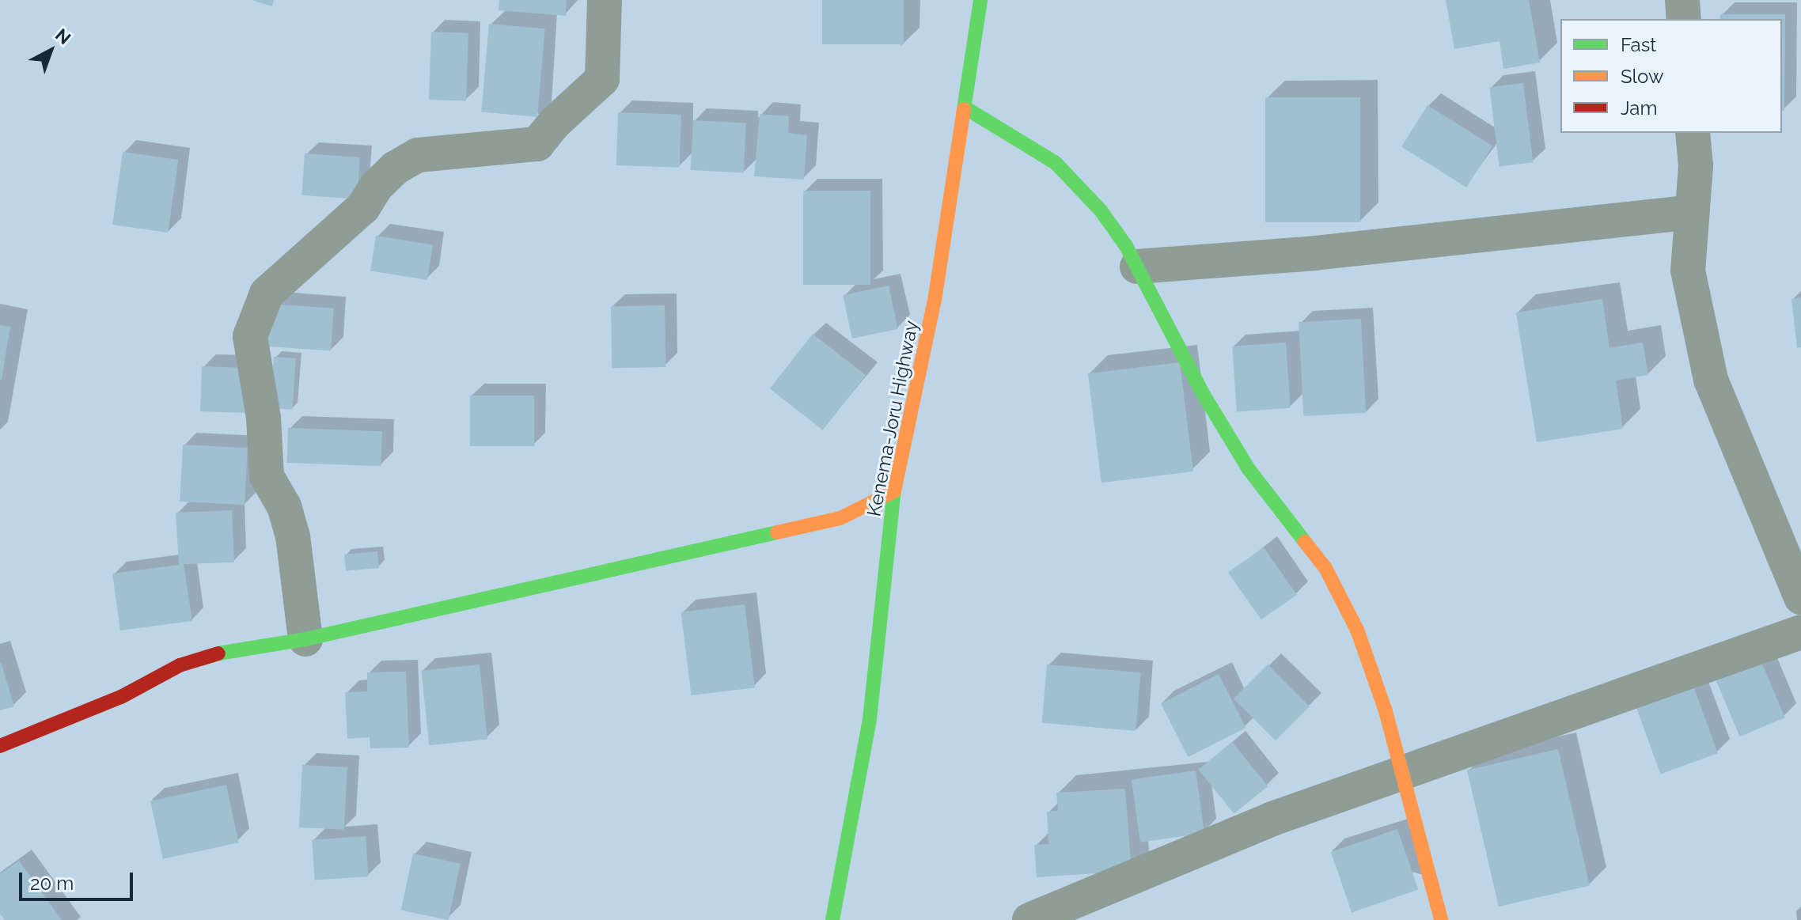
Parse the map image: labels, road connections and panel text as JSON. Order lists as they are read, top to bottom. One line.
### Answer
{"streets":{"main road":["Kenema-Joru Highway"]},"legend":["Fast","Slow","Jam"],"scale_bar":"20 m","north":"top right"}
